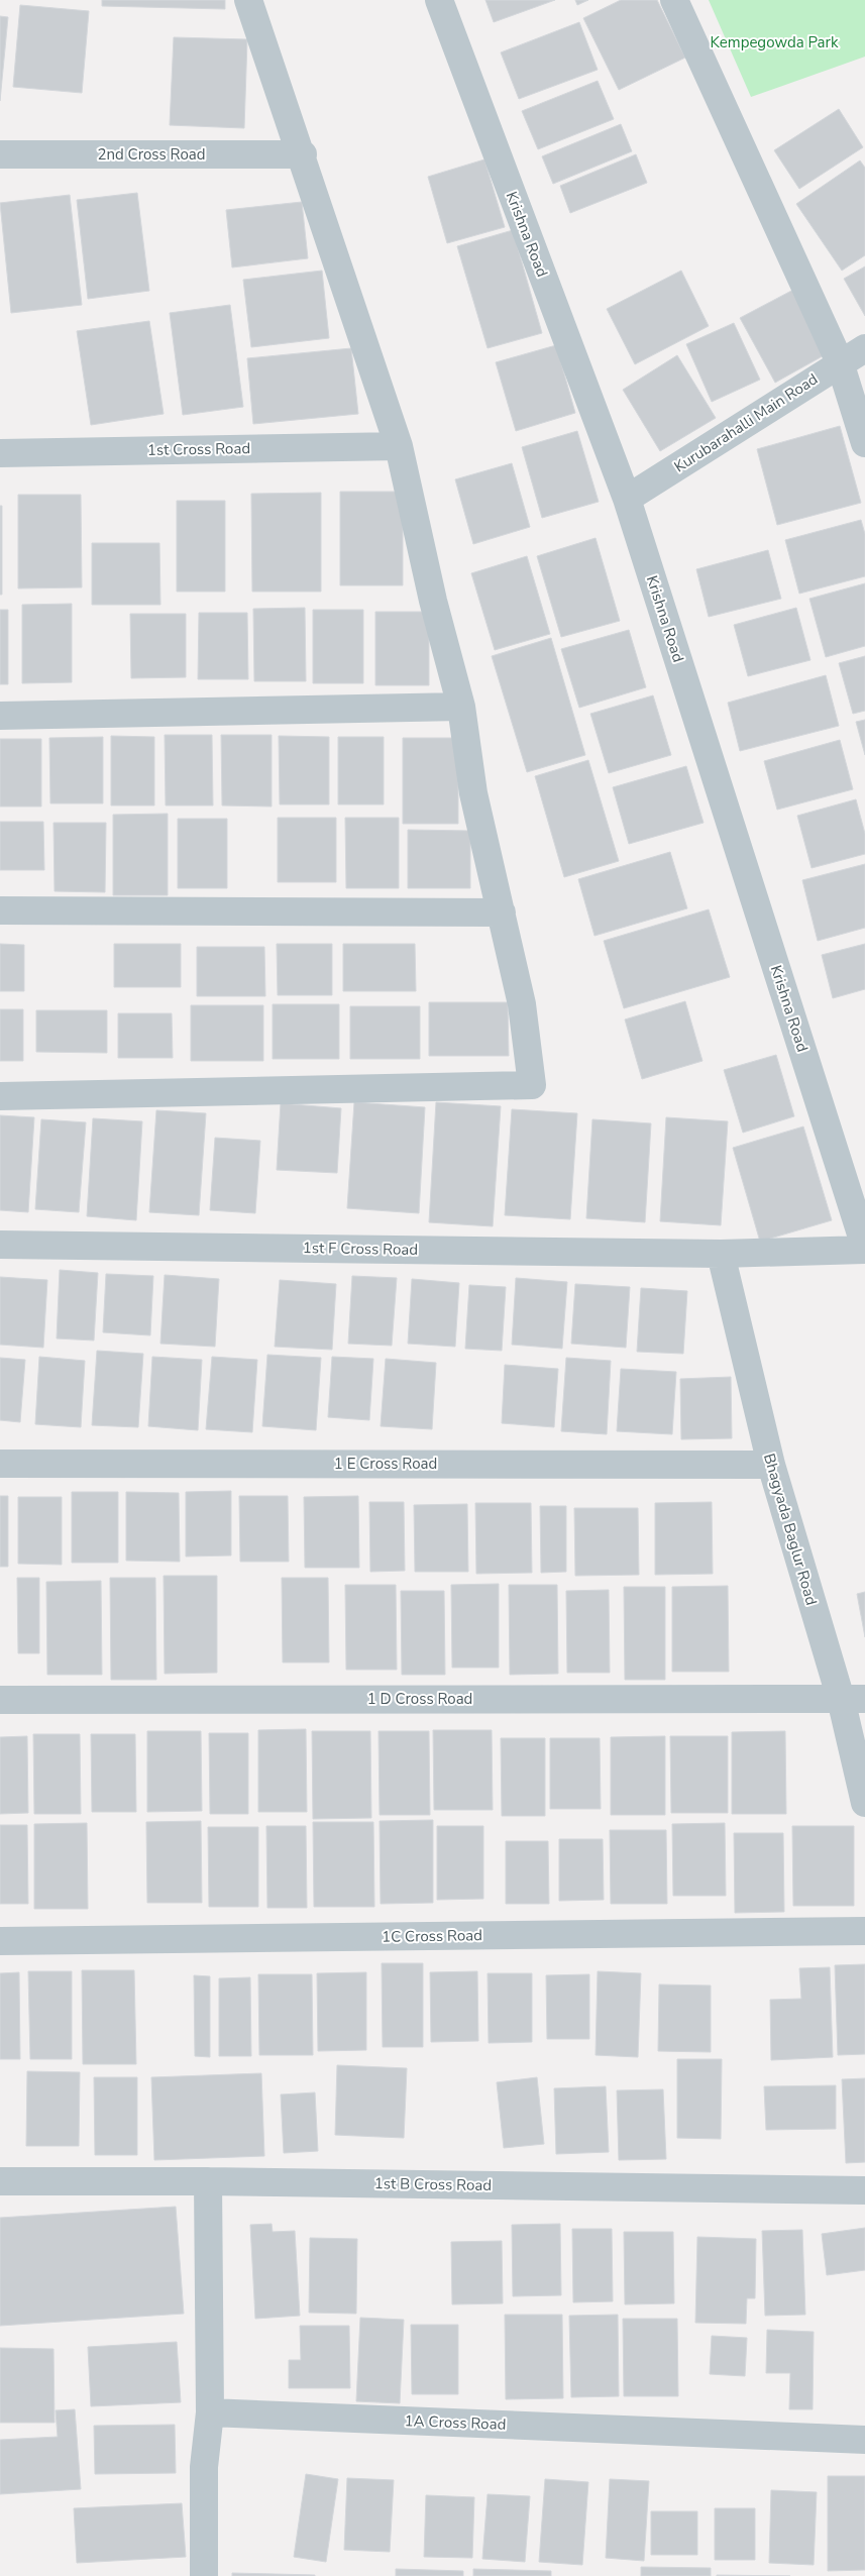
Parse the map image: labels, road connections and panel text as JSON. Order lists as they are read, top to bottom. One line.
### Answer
{"streets":{"street":["2nd Cross Road","Krishna Road","Kurubarahalli Main Road","1st Cross Road","1st F Cross Road","1 E Cross Road","Bhagyada Baglur Road","1 D Cross Road","1C Cross Road","1st B Cross Road","1A Cross Road"]},"crossings":[["Krishna Road","Kurubarahalli Main Road"],["Krishna Road","1st F Cross Road"],["Krishna Road","Bhagyada Baglur Road"],["1st F Cross Road","Bhagyada Baglur Road"],["1 E Cross Road","Bhagyada Baglur Road"],["Bhagyada Baglur Road","1 D Cross Road"]],"parks":["Kempegowda Park"]}
